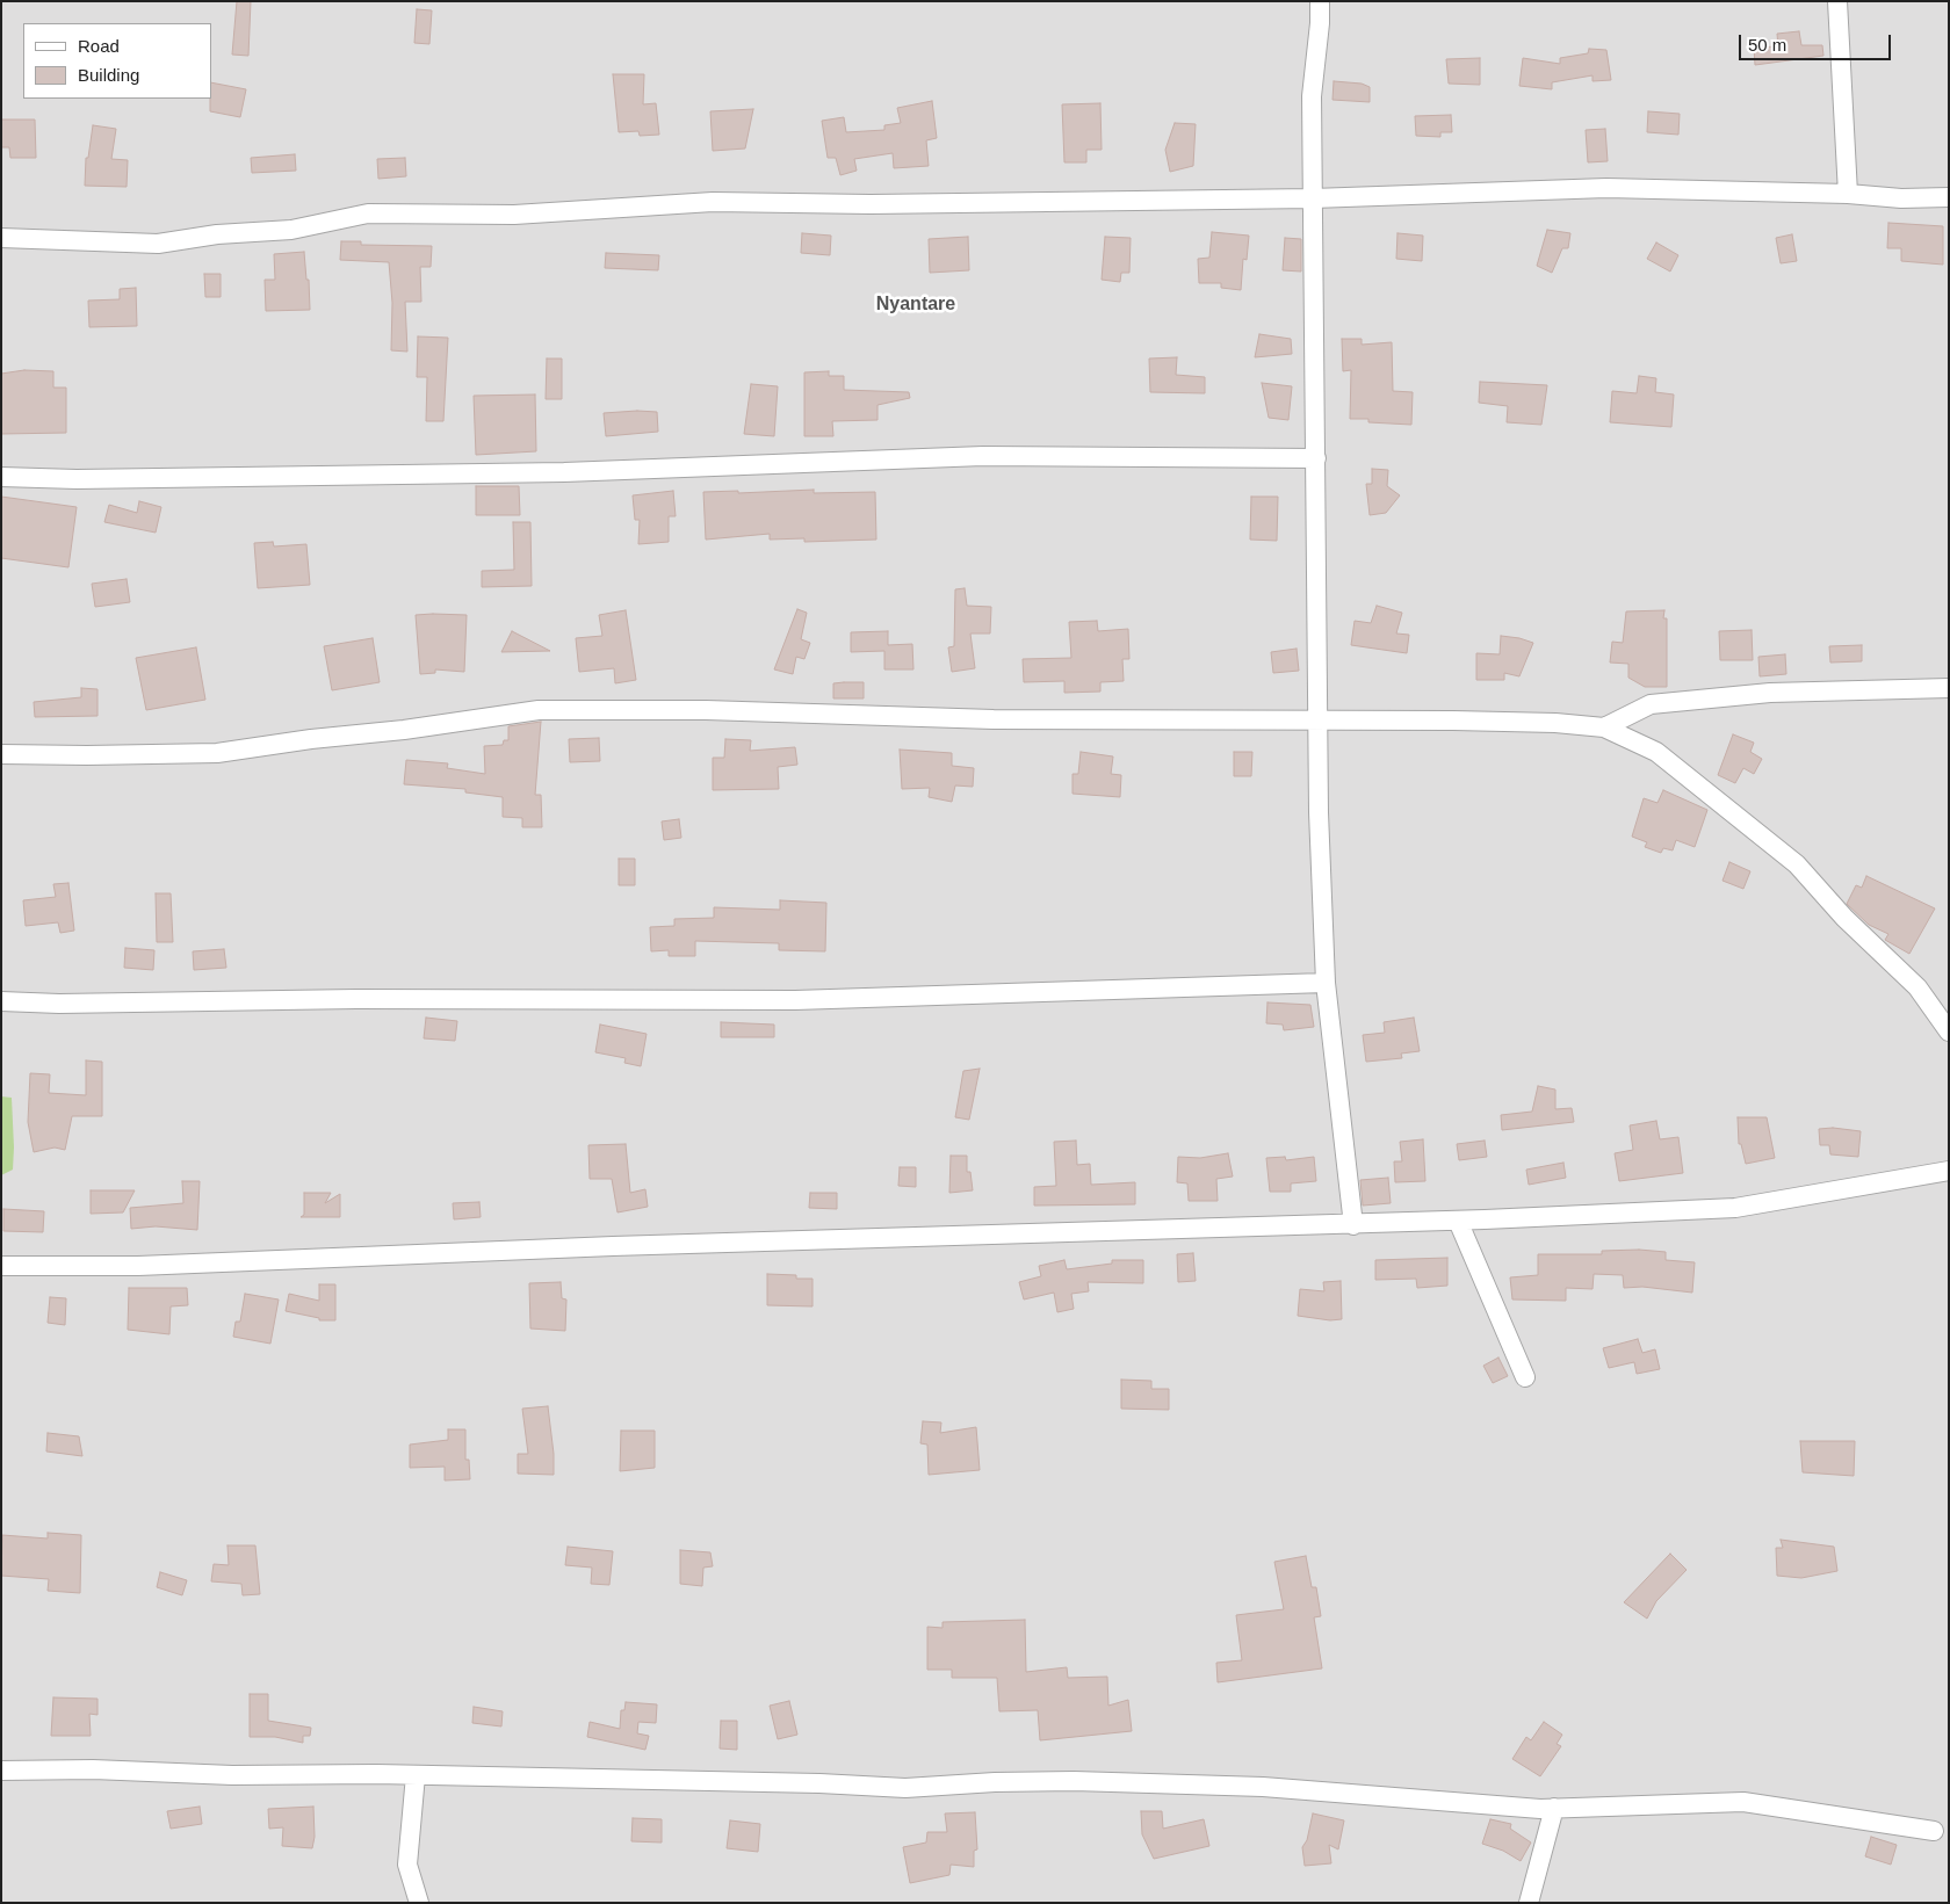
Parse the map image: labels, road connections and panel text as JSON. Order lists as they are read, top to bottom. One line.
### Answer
{"districts":["Nyantare"],"legend":["Road","Building"],"scale_bar":"50 m"}
